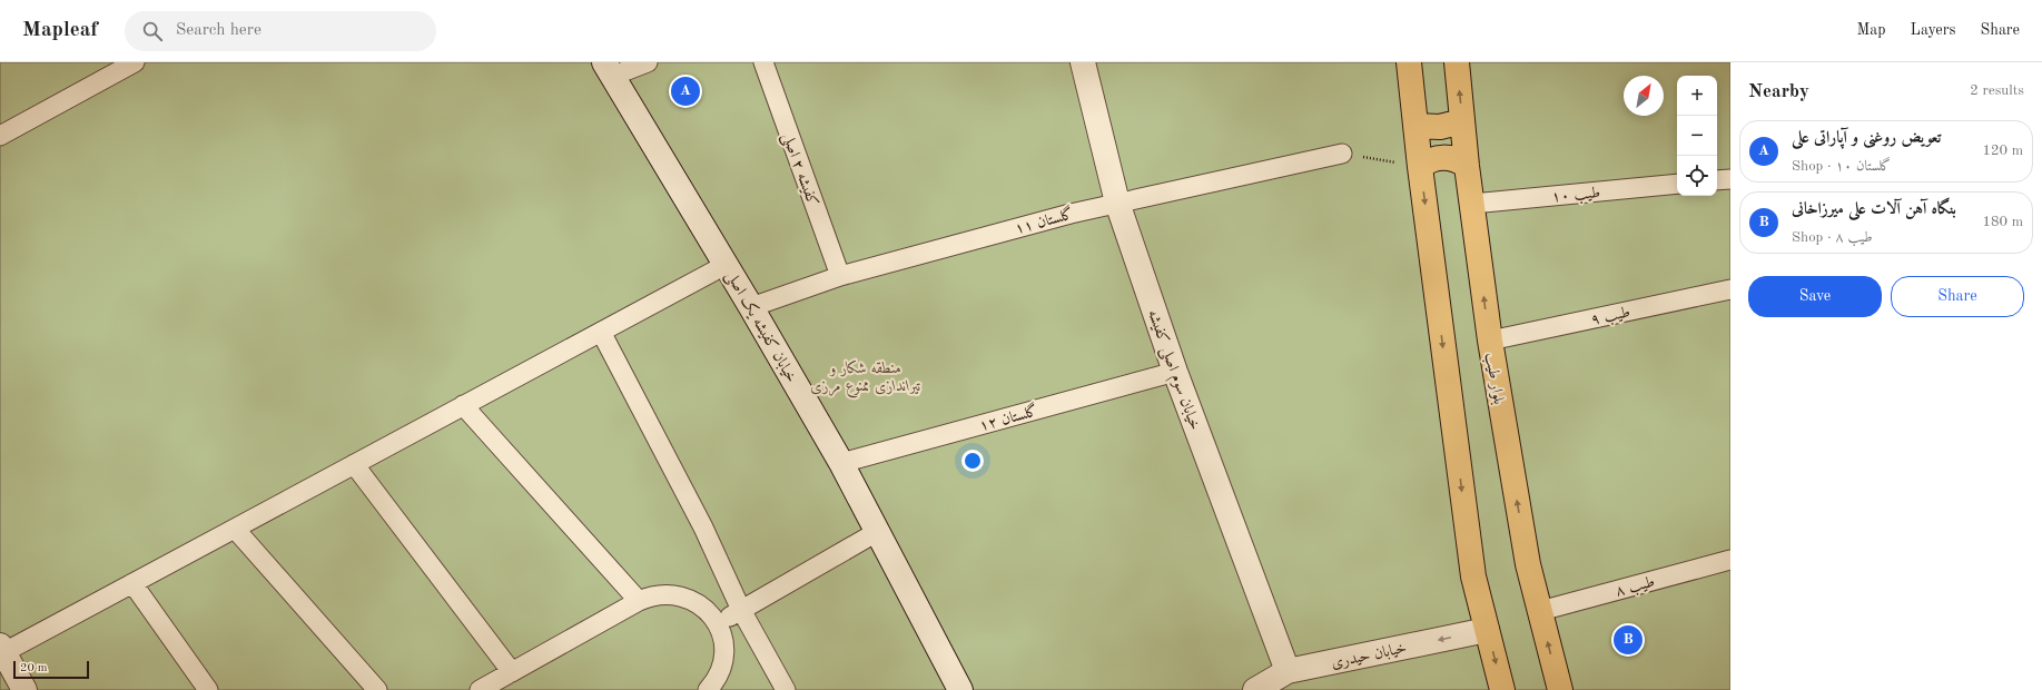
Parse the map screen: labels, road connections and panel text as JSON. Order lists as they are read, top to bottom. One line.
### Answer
{"streets":{"main road":["بلوار طیب"],"street":["کفیشه ۲ اصلی","طیب ۱۰","گلستان ۱۱","طیب ۹","خیابان کفیشه یک اصلی","خیابان سوم اصلی کفیشه","گلستان ۱۲","طیب ۸","خیابان حیدری"]},"crossings":[["کفیشه ۲ اصلی","گلستان ۱۱"],["طیب ۱۰","بلوار طیب"],["گلستان ۱۱","خیابان کفیشه یک اصلی"],["گلستان ۱۱","خیابان سوم اصلی کفیشه"],["طیب ۹","بلوار طیب"],["خیابان کفیشه یک اصلی","گلستان ۱۲"],["خیابان سوم اصلی کفیشه","گلستان ۱۲"],["خیابان سوم اصلی کفیشه","خیابان حیدری"],["بلوار طیب","طیب ۸"]],"one_way":["خیابان حیدری"],"parks":["منطقه شکار و تیراندازی ممنوع مرزی"],"scale_bar":"20 m","north":"top right","page":{"header":"Mapleaf","search":"Search here","nav":["Map","Layers","Share"],"heading":["Nearby","2 results"],"pins":["A","B"],"map_buttons":["+","−"],"list":[{"mark":"A","name":"تعویض روغنی و آپاراتی علی","note":"Shop · گلستان ۱۰","value":"120 m"},{"mark":"B","name":"بنگاه آهن آلات علی میرزاخانی","note":"Shop · طیب ۸","value":"180 m"}],"buttons":["Save","Share"],"scale":"20 m"}}
